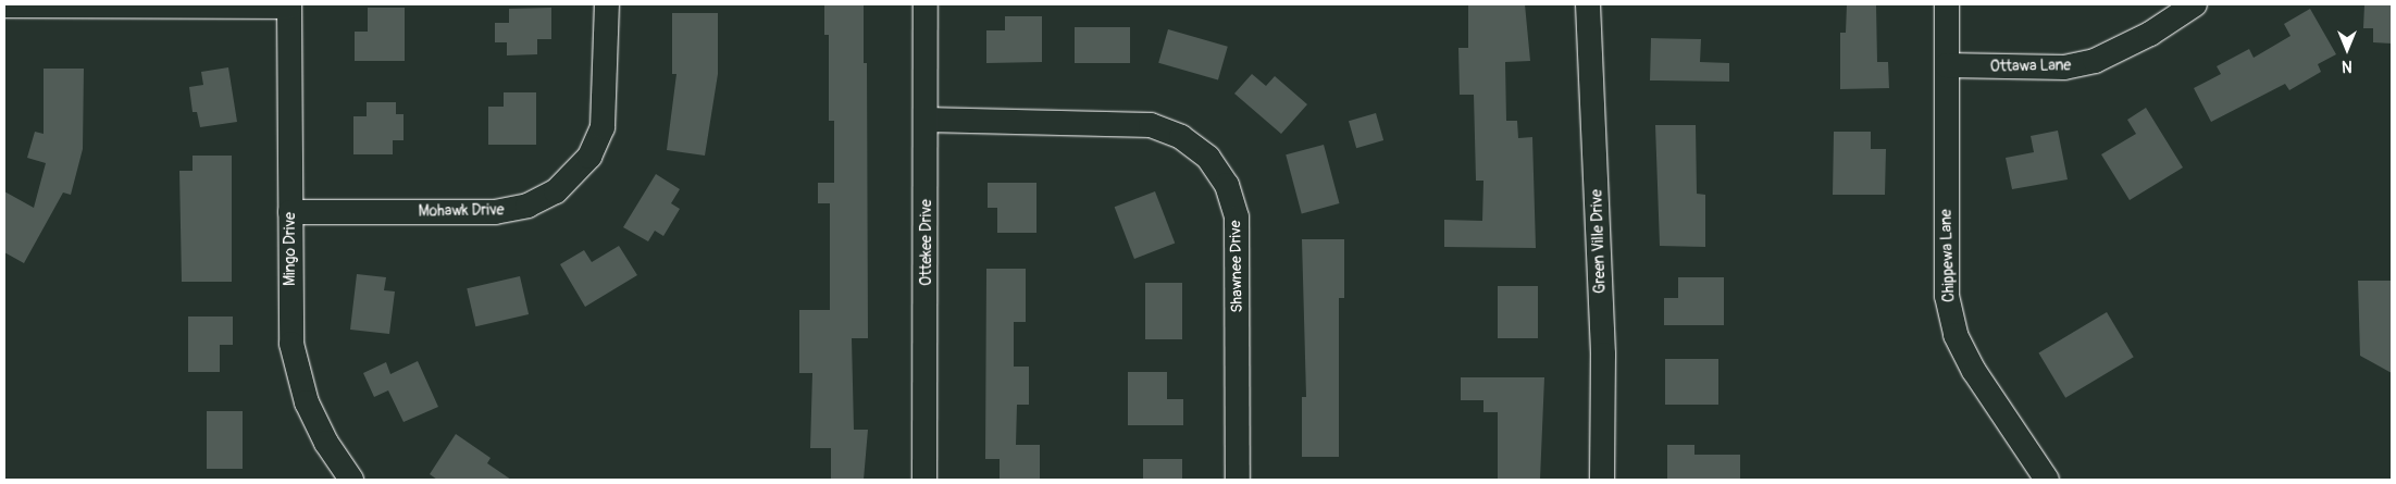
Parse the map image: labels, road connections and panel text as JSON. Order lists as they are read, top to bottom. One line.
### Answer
{"streets":{"street":["Ottawa Lane","Mohawk Drive","Green Ville Drive","Ottekee Drive","Mingo Drive","Chippewa Lane","Shawnee Drive"]},"crossings":[["Ottawa Lane","Chippewa Lane"],["Mohawk Drive","Mingo Drive"],["Ottekee Drive","Shawnee Drive"]],"north":"bottom"}
